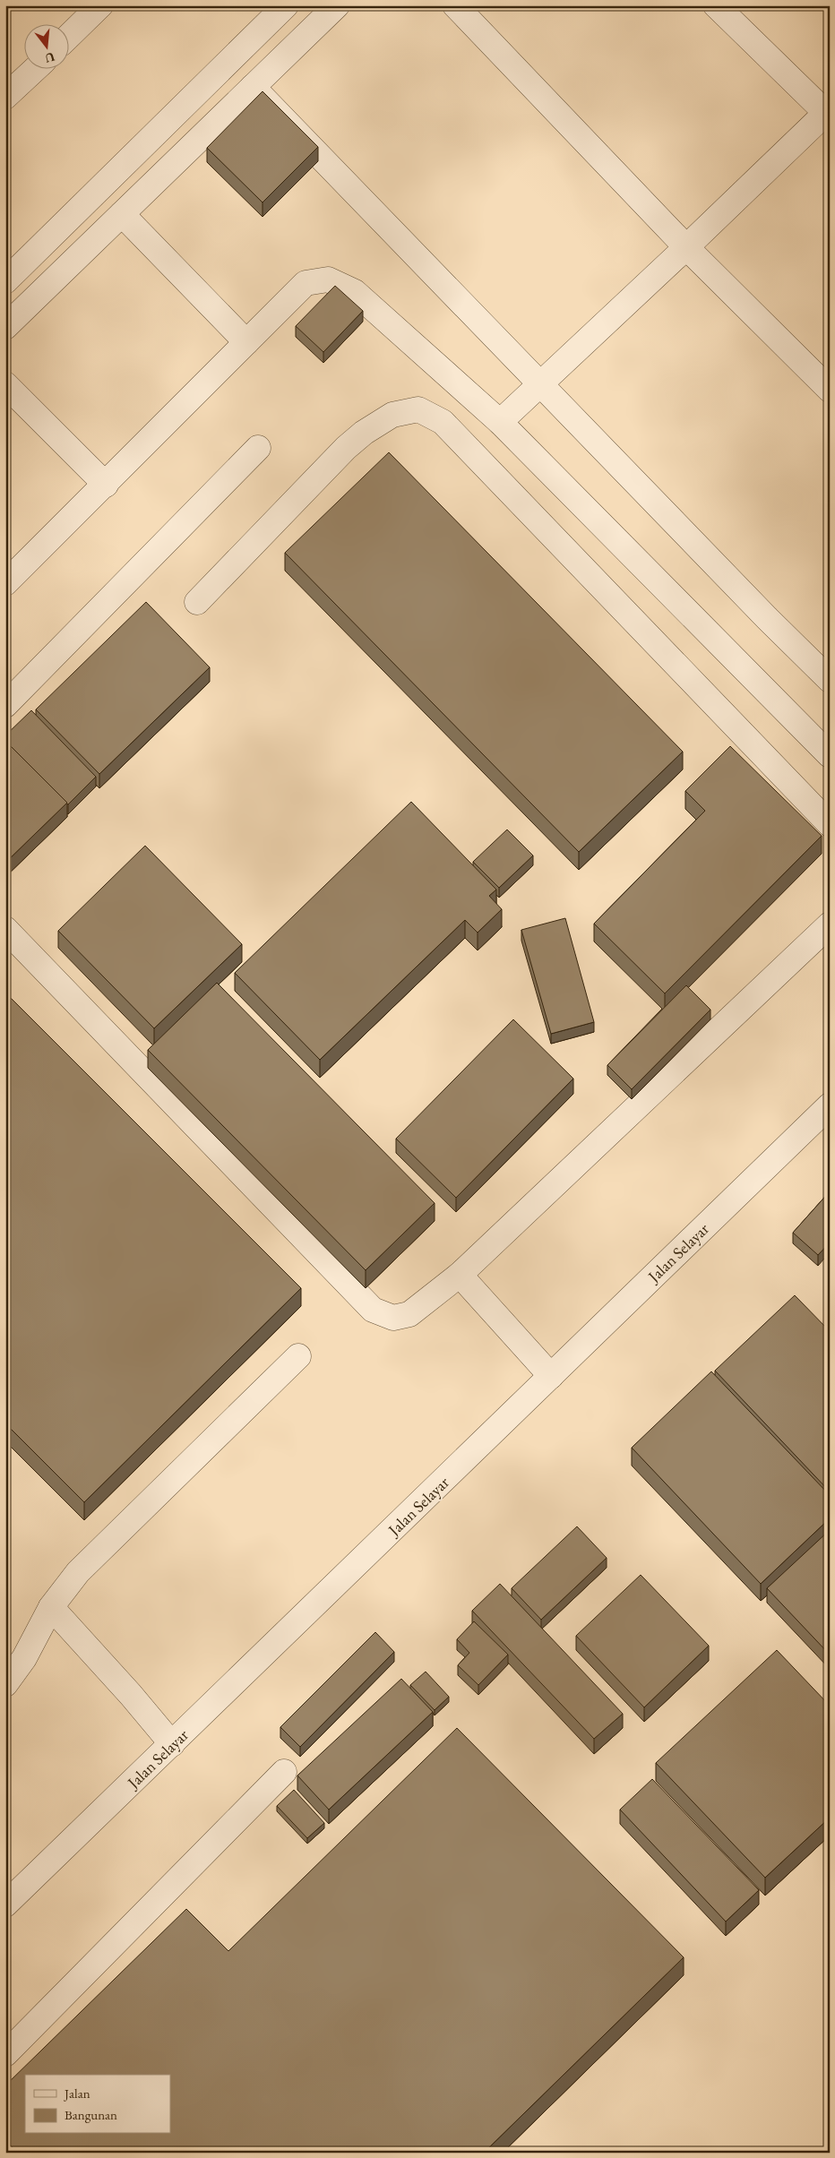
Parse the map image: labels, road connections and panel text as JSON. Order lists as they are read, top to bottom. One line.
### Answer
{"streets":{"street":["Jalan Selayar"]},"legend":["Jalan","Bangunan"],"north":"bottom"}
